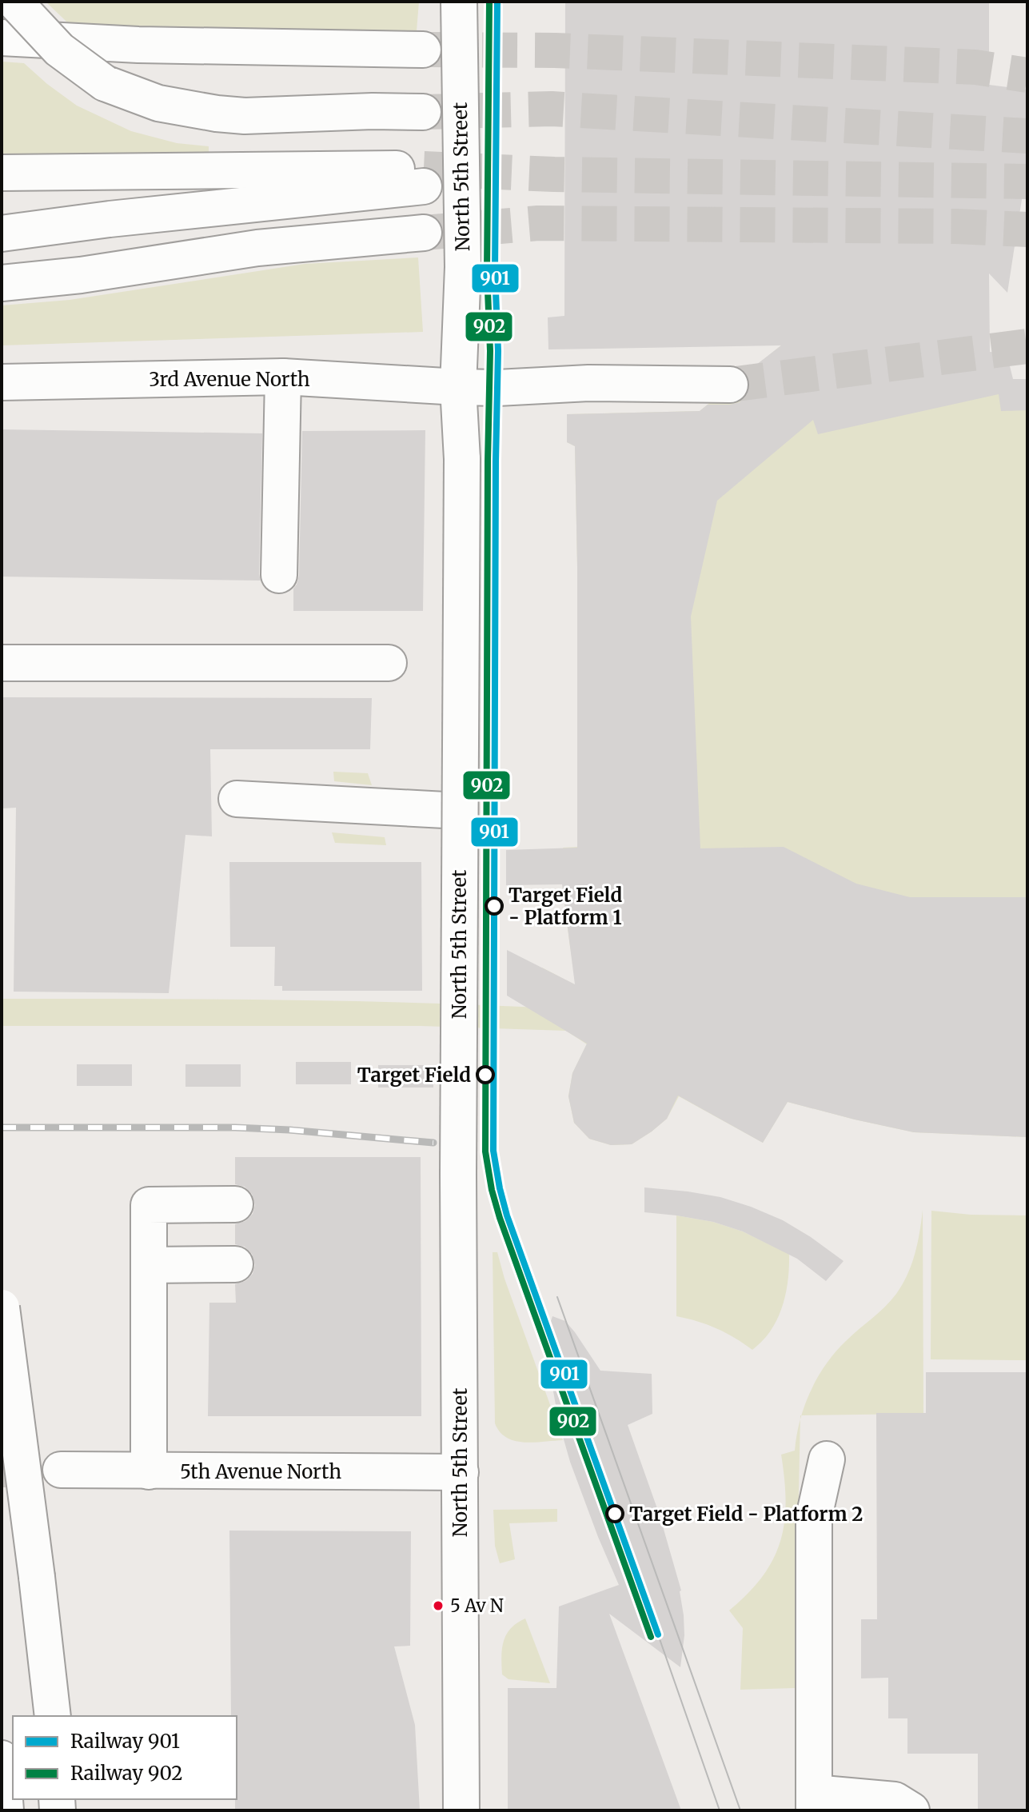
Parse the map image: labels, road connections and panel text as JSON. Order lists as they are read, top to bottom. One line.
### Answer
{"streets":{"main road":["North 5th Street","3rd Avenue North","5th Avenue North"]},"crossings":[["North 5th Street","3rd Avenue North"],["North 5th Street","5th Avenue North"]],"places":["Target Field - Platform 1","Target Field","Target Field - Platform 2","5 Av N"],"lines":["rail line 901","rail line 902"],"legend":["Railway 901","Railway 902"]}
